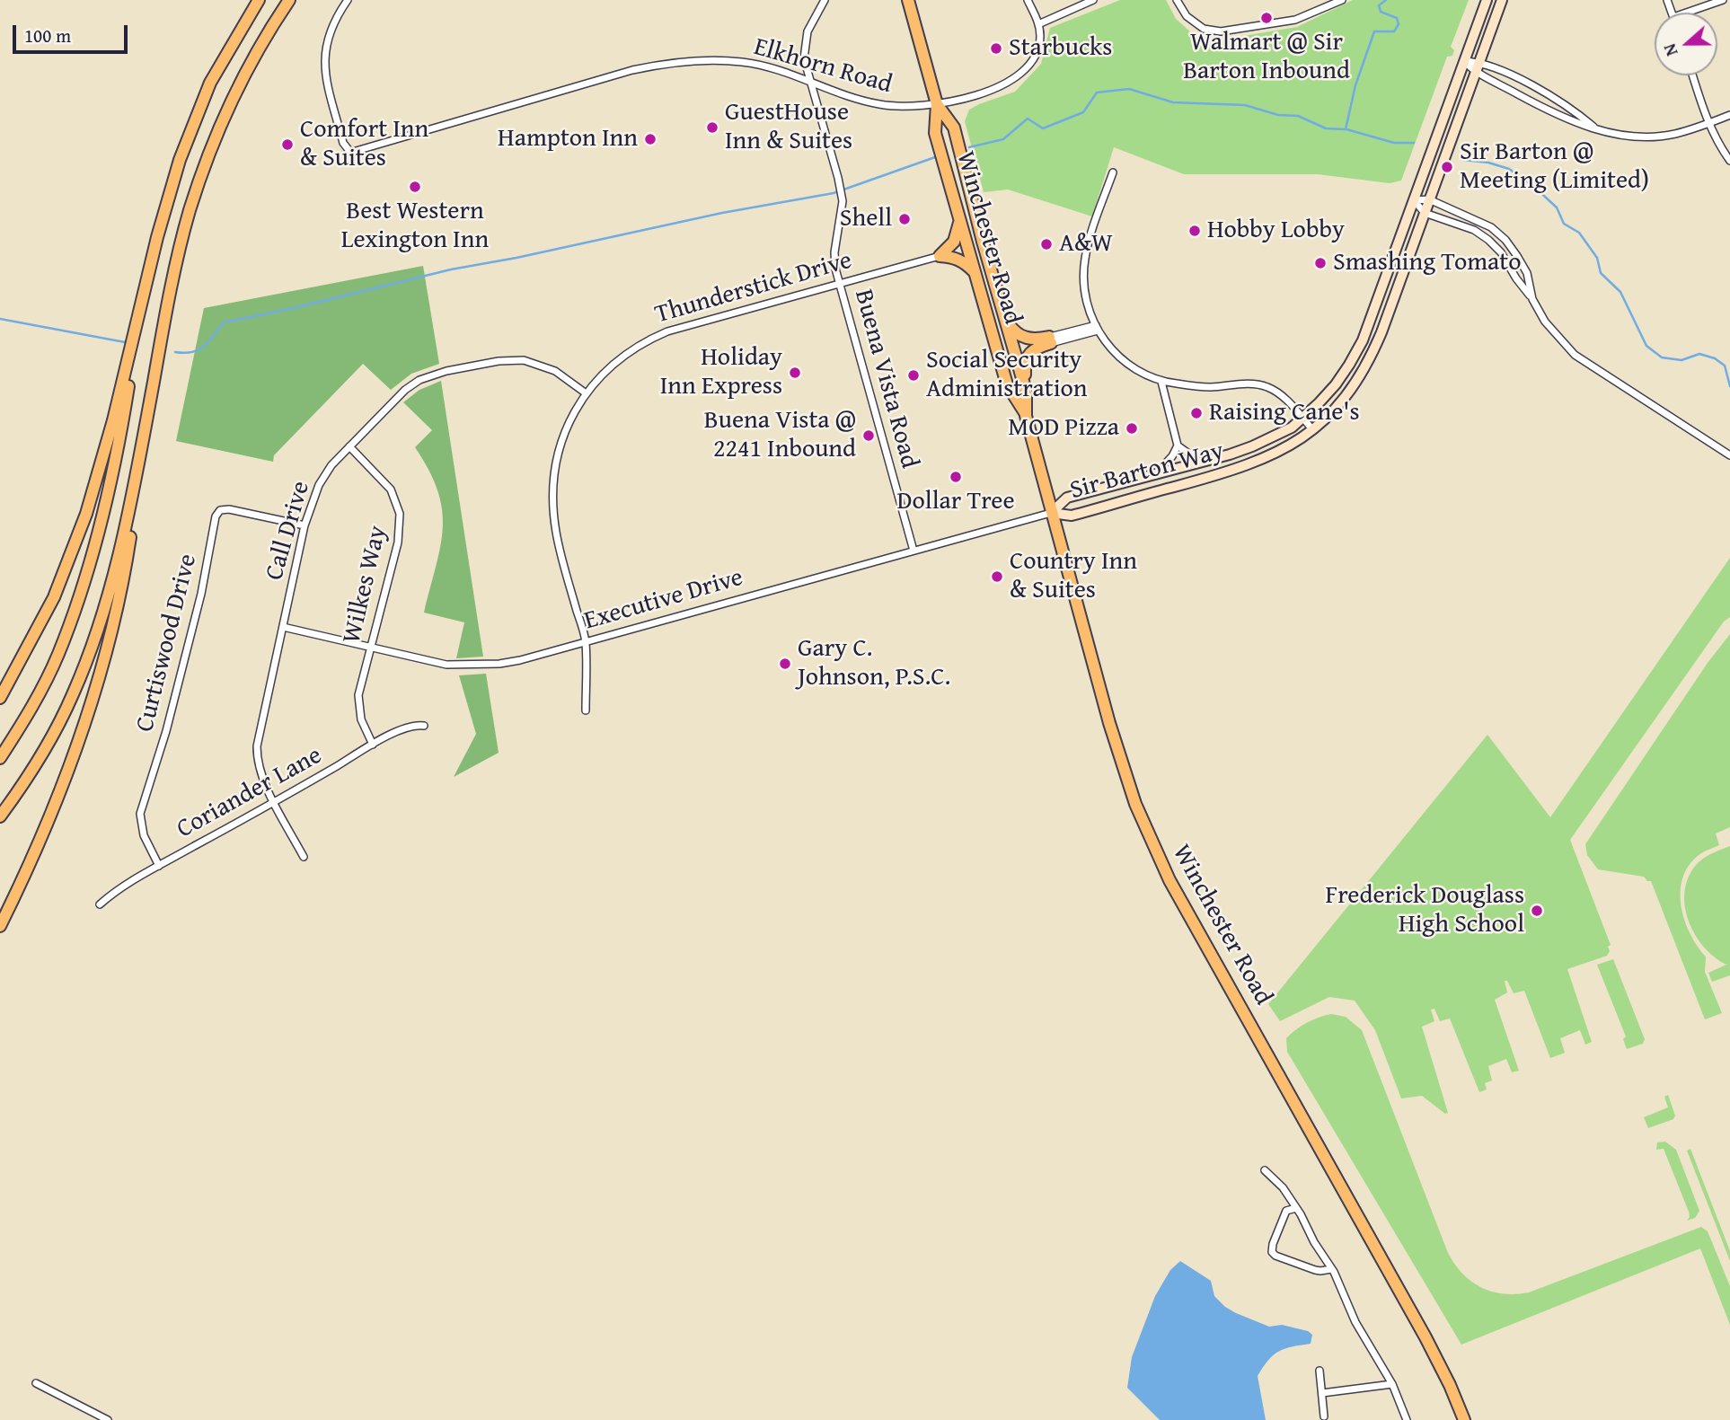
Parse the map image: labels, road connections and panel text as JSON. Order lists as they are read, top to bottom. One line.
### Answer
{"streets":{"highway":["Winchester Road"],"main road":["Sir Barton Way"],"street":["Elkhorn Road","Thunderstick Drive","Buena Vista Road","Call Drive","Wilkes Way","Executive Drive","Curtiswood Drive","Coriander Lane"]},"crossings":[["Elkhorn Road","Winchester Road"],["Elkhorn Road","Buena Vista Road"],["Winchester Road","Sir Barton Way"],["Winchester Road","Executive Drive"],["Thunderstick Drive","Buena Vista Road"],["Thunderstick Drive","Call Drive"],["Thunderstick Drive","Executive Drive"],["Buena Vista Road","Executive Drive"],["Sir Barton Way","Executive Drive"],["Call Drive","Wilkes Way"],["Call Drive","Executive Drive"],["Call Drive","Curtiswood Drive"],["Call Drive","Coriander Lane"],["Wilkes Way","Executive Drive"],["Wilkes Way","Coriander Lane"],["Curtiswood Drive","Coriander Lane"]],"places":["Walmart @ Sir Barton Inbound","Starbucks","GuestHouse Inn & Suites","Hampton Inn","Comfort Inn & Suites","Sir Barton @ Meeting (Limited)","Best Western Lexington Inn","Shell","Hobby Lobby","A&W","Smashing Tomato","Holiday Inn Express","Social Security Administration","Raising Cane's","MOD Pizza","Buena Vista @ 2241 Inbound","Dollar Tree","Country Inn & Suites","Gary C. Johnson, P.S.C.","Frederick Douglass High School"],"scale_bar":"100 m","north":"left"}
